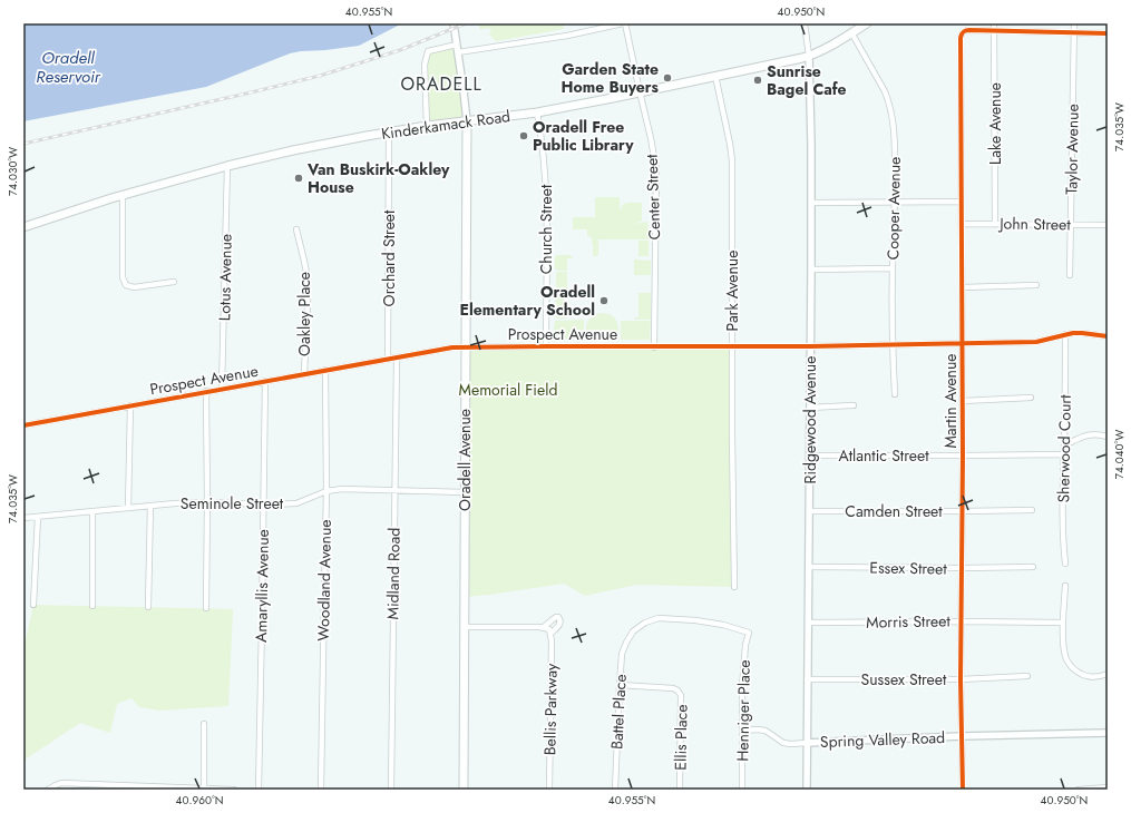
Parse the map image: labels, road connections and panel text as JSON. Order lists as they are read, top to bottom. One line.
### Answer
{"streets":{"main road":["Kinderkamack Road","Oradell Avenue"],"street":["Lake Avenue","Taylor Avenue","Center Street","Cooper Avenue","John Street","Church Street","Orchard Street","Lotus Avenue","Park Avenue","Oakley Place","Prospect Avenue","Martin Avenue","Ridgewood Avenue","Sherwood Court","Atlantic Street","Seminole Street","Camden Street","Essex Street","Midland Road","Woodland Avenue","Amaryllis Avenue","Morris Street","Sussex Street","Bellis Parkway","Henniger Place","Battel Place","Ellis Place","Spring Valley Road"]},"crossings":[["Lake Avenue","John Street"],["Lake Avenue","Martin Avenue"],["Kinderkamack Road","Center Street"],["Kinderkamack Road","Cooper Avenue"],["Kinderkamack Road","Church Street"],["Kinderkamack Road","Orchard Street"],["Kinderkamack Road","Lotus Avenue"],["Kinderkamack Road","Park Avenue"],["Kinderkamack Road","Ridgewood Avenue"],["Kinderkamack Road","Oradell Avenue"],["Taylor Avenue","John Street"],["Center Street","Prospect Avenue"],["Cooper Avenue","Prospect Avenue"],["John Street","Martin Avenue"],["Church Street","Prospect Avenue"],["Orchard Street","Prospect Avenue"],["Lotus Avenue","Prospect Avenue"],["Park Avenue","Prospect Avenue"],["Oakley Place","Prospect Avenue"],["Prospect Avenue","Martin Avenue"],["Prospect Avenue","Ridgewood Avenue"],["Prospect Avenue","Sherwood Court"],["Prospect Avenue","Oradell Avenue"],["Prospect Avenue","Midland Road"],["Prospect Avenue","Woodland Avenue"],["Prospect Avenue","Amaryllis Avenue"],["Martin Avenue","Atlantic Street"],["Martin Avenue","Camden Street"],["Martin Avenue","Essex Street"],["Martin Avenue","Morris Street"],["Martin Avenue","Sussex Street"],["Martin Avenue","Spring Valley Road"],["Ridgewood Avenue","Atlantic Street"],["Ridgewood Avenue","Camden Street"],["Ridgewood Avenue","Essex Street"],["Ridgewood Avenue","Morris Street"],["Ridgewood Avenue","Sussex Street"],["Ridgewood Avenue","Spring Valley Road"],["Sherwood Court","Atlantic Street"],["Oradell Avenue","Seminole Street"],["Oradell Avenue","Bellis Parkway"],["Seminole Street","Midland Road"],["Seminole Street","Woodland Avenue"],["Seminole Street","Amaryllis Avenue"],["Henniger Place","Battel Place"],["Henniger Place","Spring Valley Road"],["Battel Place","Ellis Place"]],"districts":["ORADELL"],"water":["Oradell Reservoir"],"parks":["Memorial Field"],"places":["Garden State Home Buyers","Sunrise Bagel Cafe","Oradell Free Public Library","Van Buskirk-Oakley House","Oradell Elementary School"],"coordinates":["40.955°N","40.950°N","74.035°W","74.030°W","74.040°W","40.960°N"]}
